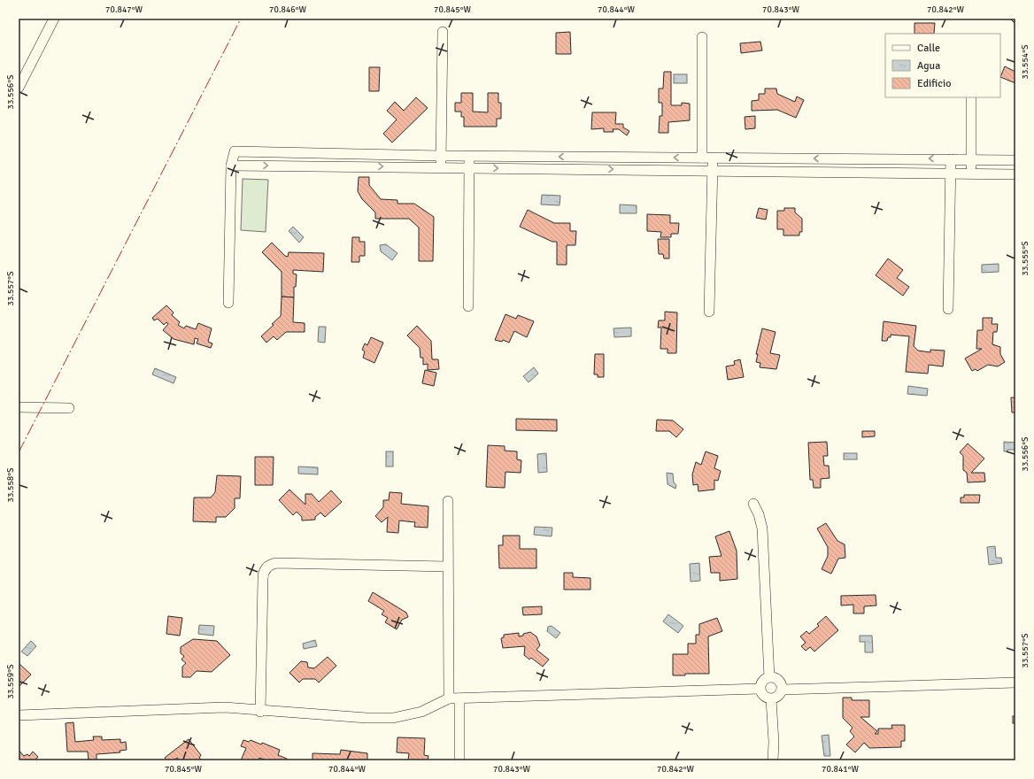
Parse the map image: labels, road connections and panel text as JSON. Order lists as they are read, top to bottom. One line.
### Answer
{"legend":["Calle","Agua","Edificio"],"coordinates":["70.847°W","70.846°W","70.845°W","70.844°W","70.843°W","70.842°W","33.554°S","33.556°S","33.555°S","33.557°S","33.558°S","33.559°S","70.841°W"]}
